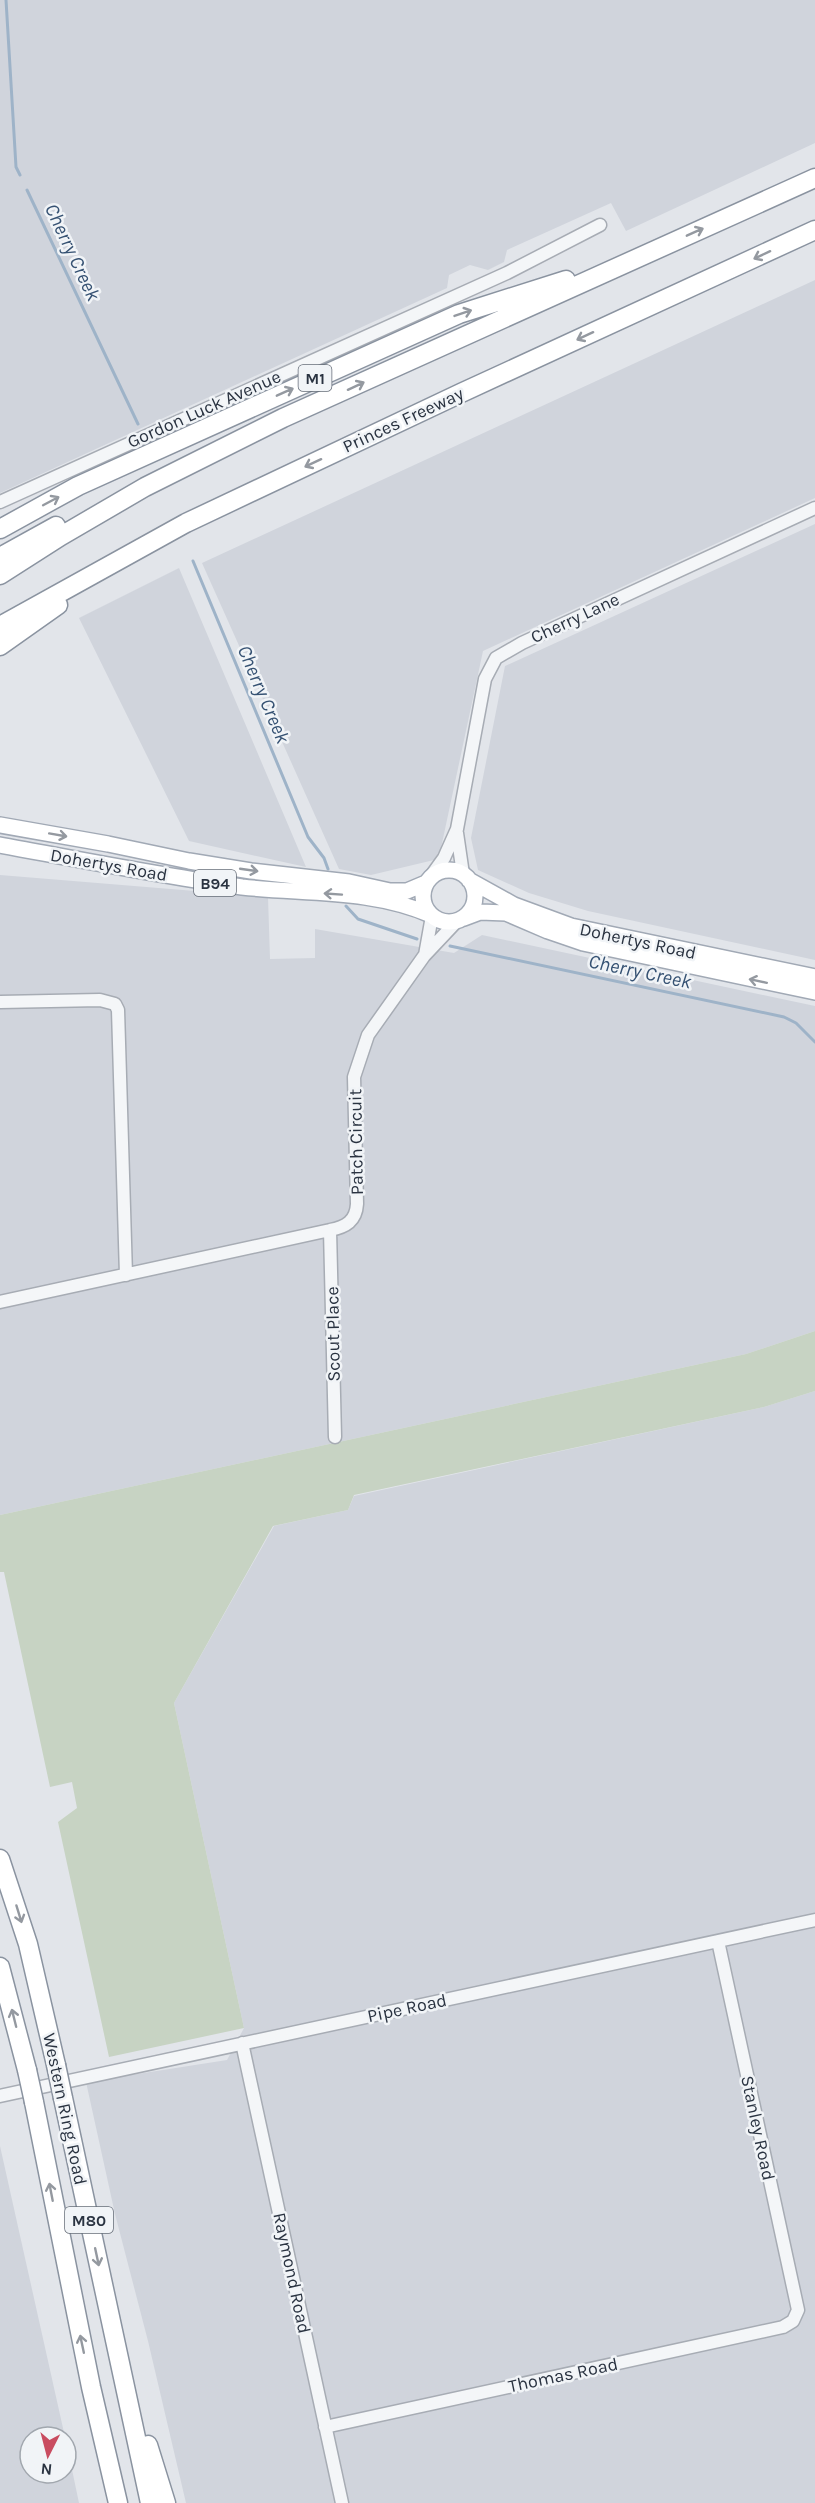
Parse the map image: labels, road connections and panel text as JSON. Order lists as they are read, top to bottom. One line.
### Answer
{"streets":{"highway":["M1","Princes Freeway","Western Ring Road","M80"],"main road":["Dohertys Road","B94"],"street":["Gordon Luck Avenue","Cherry Lane","Patch Circuit","Scout Place","Pipe Road","Stanley Road","Raymond Road","Thomas Road"]},"crossings":[["Cherry Lane","Dohertys Road"],["Cherry Lane","B94"],["Cherry Lane","Patch Circuit"],["Dohertys Road","B94"],["Dohertys Road","Patch Circuit"],["B94","Patch Circuit"],["Patch Circuit","Scout Place"],["Pipe Road","Stanley Road"],["Pipe Road","Raymond Road"],["Stanley Road","Thomas Road"],["Raymond Road","Thomas Road"]],"water":["Cherry Creek"],"north":"bottom"}
